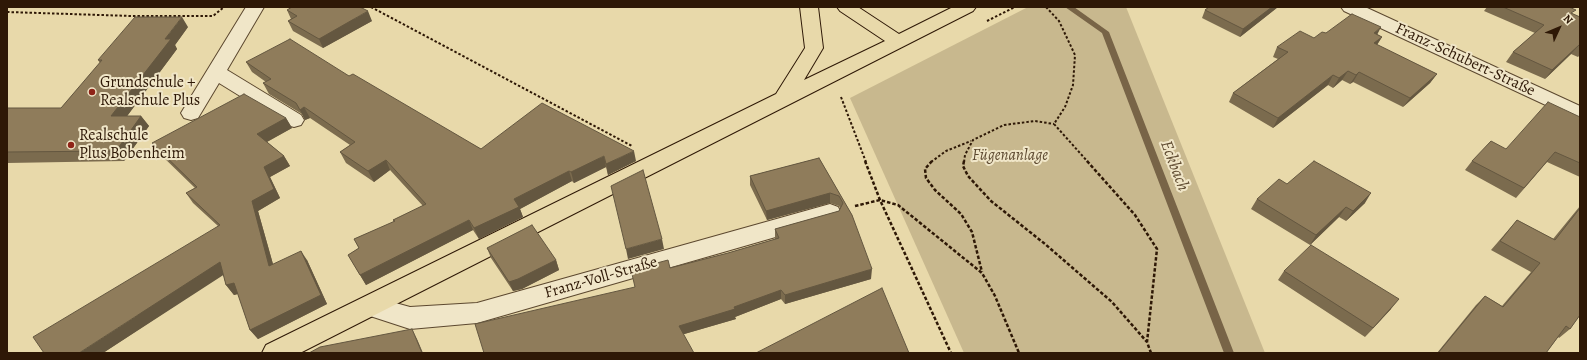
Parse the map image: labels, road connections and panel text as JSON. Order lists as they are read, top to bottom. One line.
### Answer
{"streets":{"street":["Franz-Schubert-Straße","Franz-Voll-Straße"]},"water":["Eckbach"],"parks":["Fügenanlage"],"places":["Grundschule + Realschule Plus","Realschule Plus Bobenheim"],"north":"top right"}
